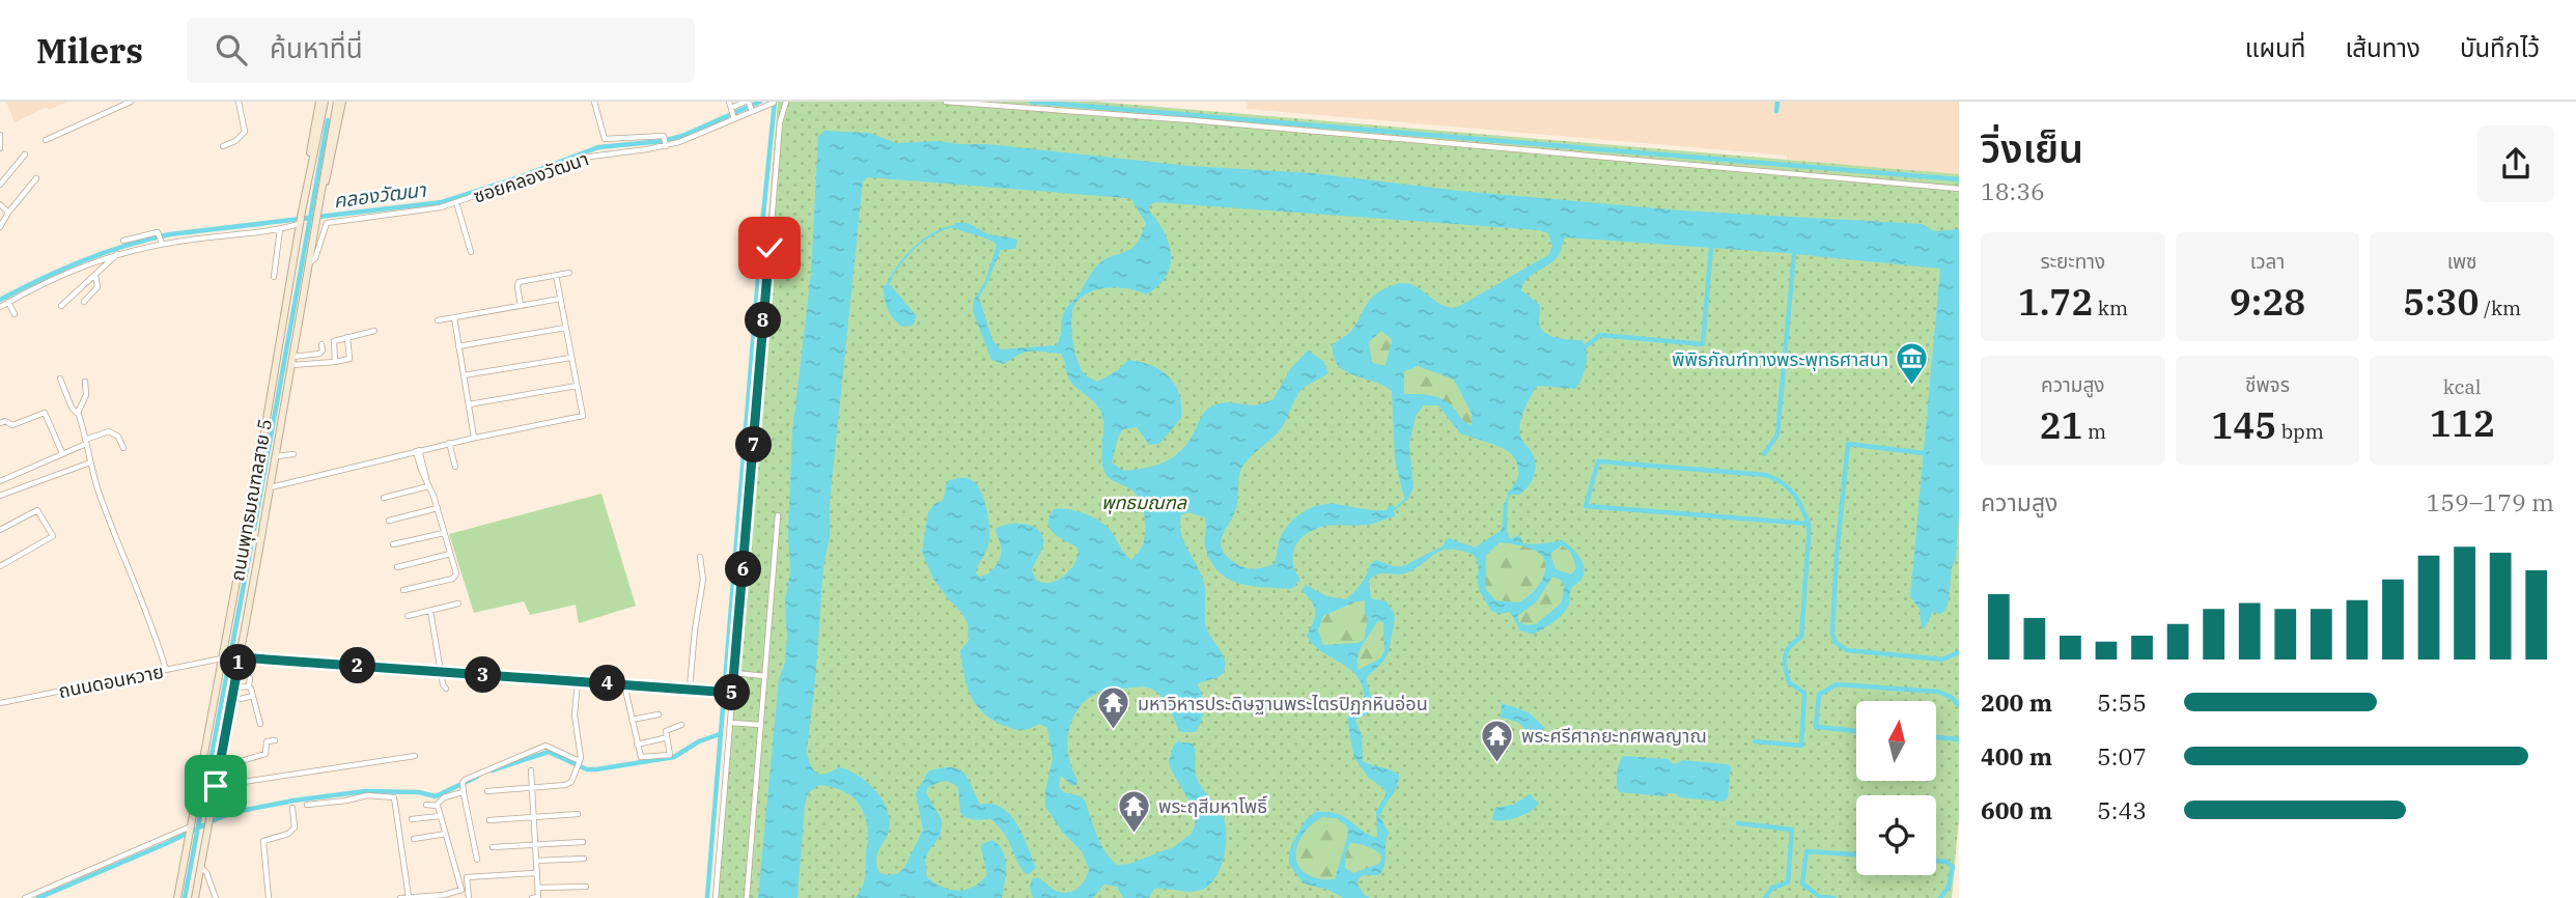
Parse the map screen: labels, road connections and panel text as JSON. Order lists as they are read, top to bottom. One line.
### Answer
{"streets":{"main road":["ถนนพุทธมณฑลสาย 5"],"street":["ซอยคลองวัฒนา","ถนนดอนหวาย"]},"crossings":[["ซอยคลองวัฒนา","ถนนพุทธมณฑลสาย 5"],["ถนนพุทธมณฑลสาย 5","ถนนดอนหวาย"]],"water":["คลองวัฒนา"],"parks":["พุทธมณฑล"],"places":{"museum":["พิพิธภัณฑ์ทางพระพุทธศาสนา"],"temple":["มหาวิหารประดิษฐานพระไตรปิฏกหินอ่อน","พระศรีศากยะทศพลญาณ","พระฤสีมหาโพธิ์"]},"north":"top","page":{"header":"Milers","search":"ค้นหาที่นี่","nav":["แผนที่","เส้นทาง","บันทึกไว้"],"heading":["วิ่งเย็น","18:36"],"stats":[["ระยะทาง","1.72 km"],["เวลา","9:28"],["เพซ","5:30 /km"],["ความสูง","21 m"],["ชีพจร","145 bpm"],["kcal","112"]],"pins":["8","7","6","1","2","3","4","5"],"chart":["ความสูง","159–179 m"],"list":[{"name":"200 m","note":"5:55"},{"name":"400 m","note":"5:07"},{"name":"600 m","note":"5:43"}]}}
